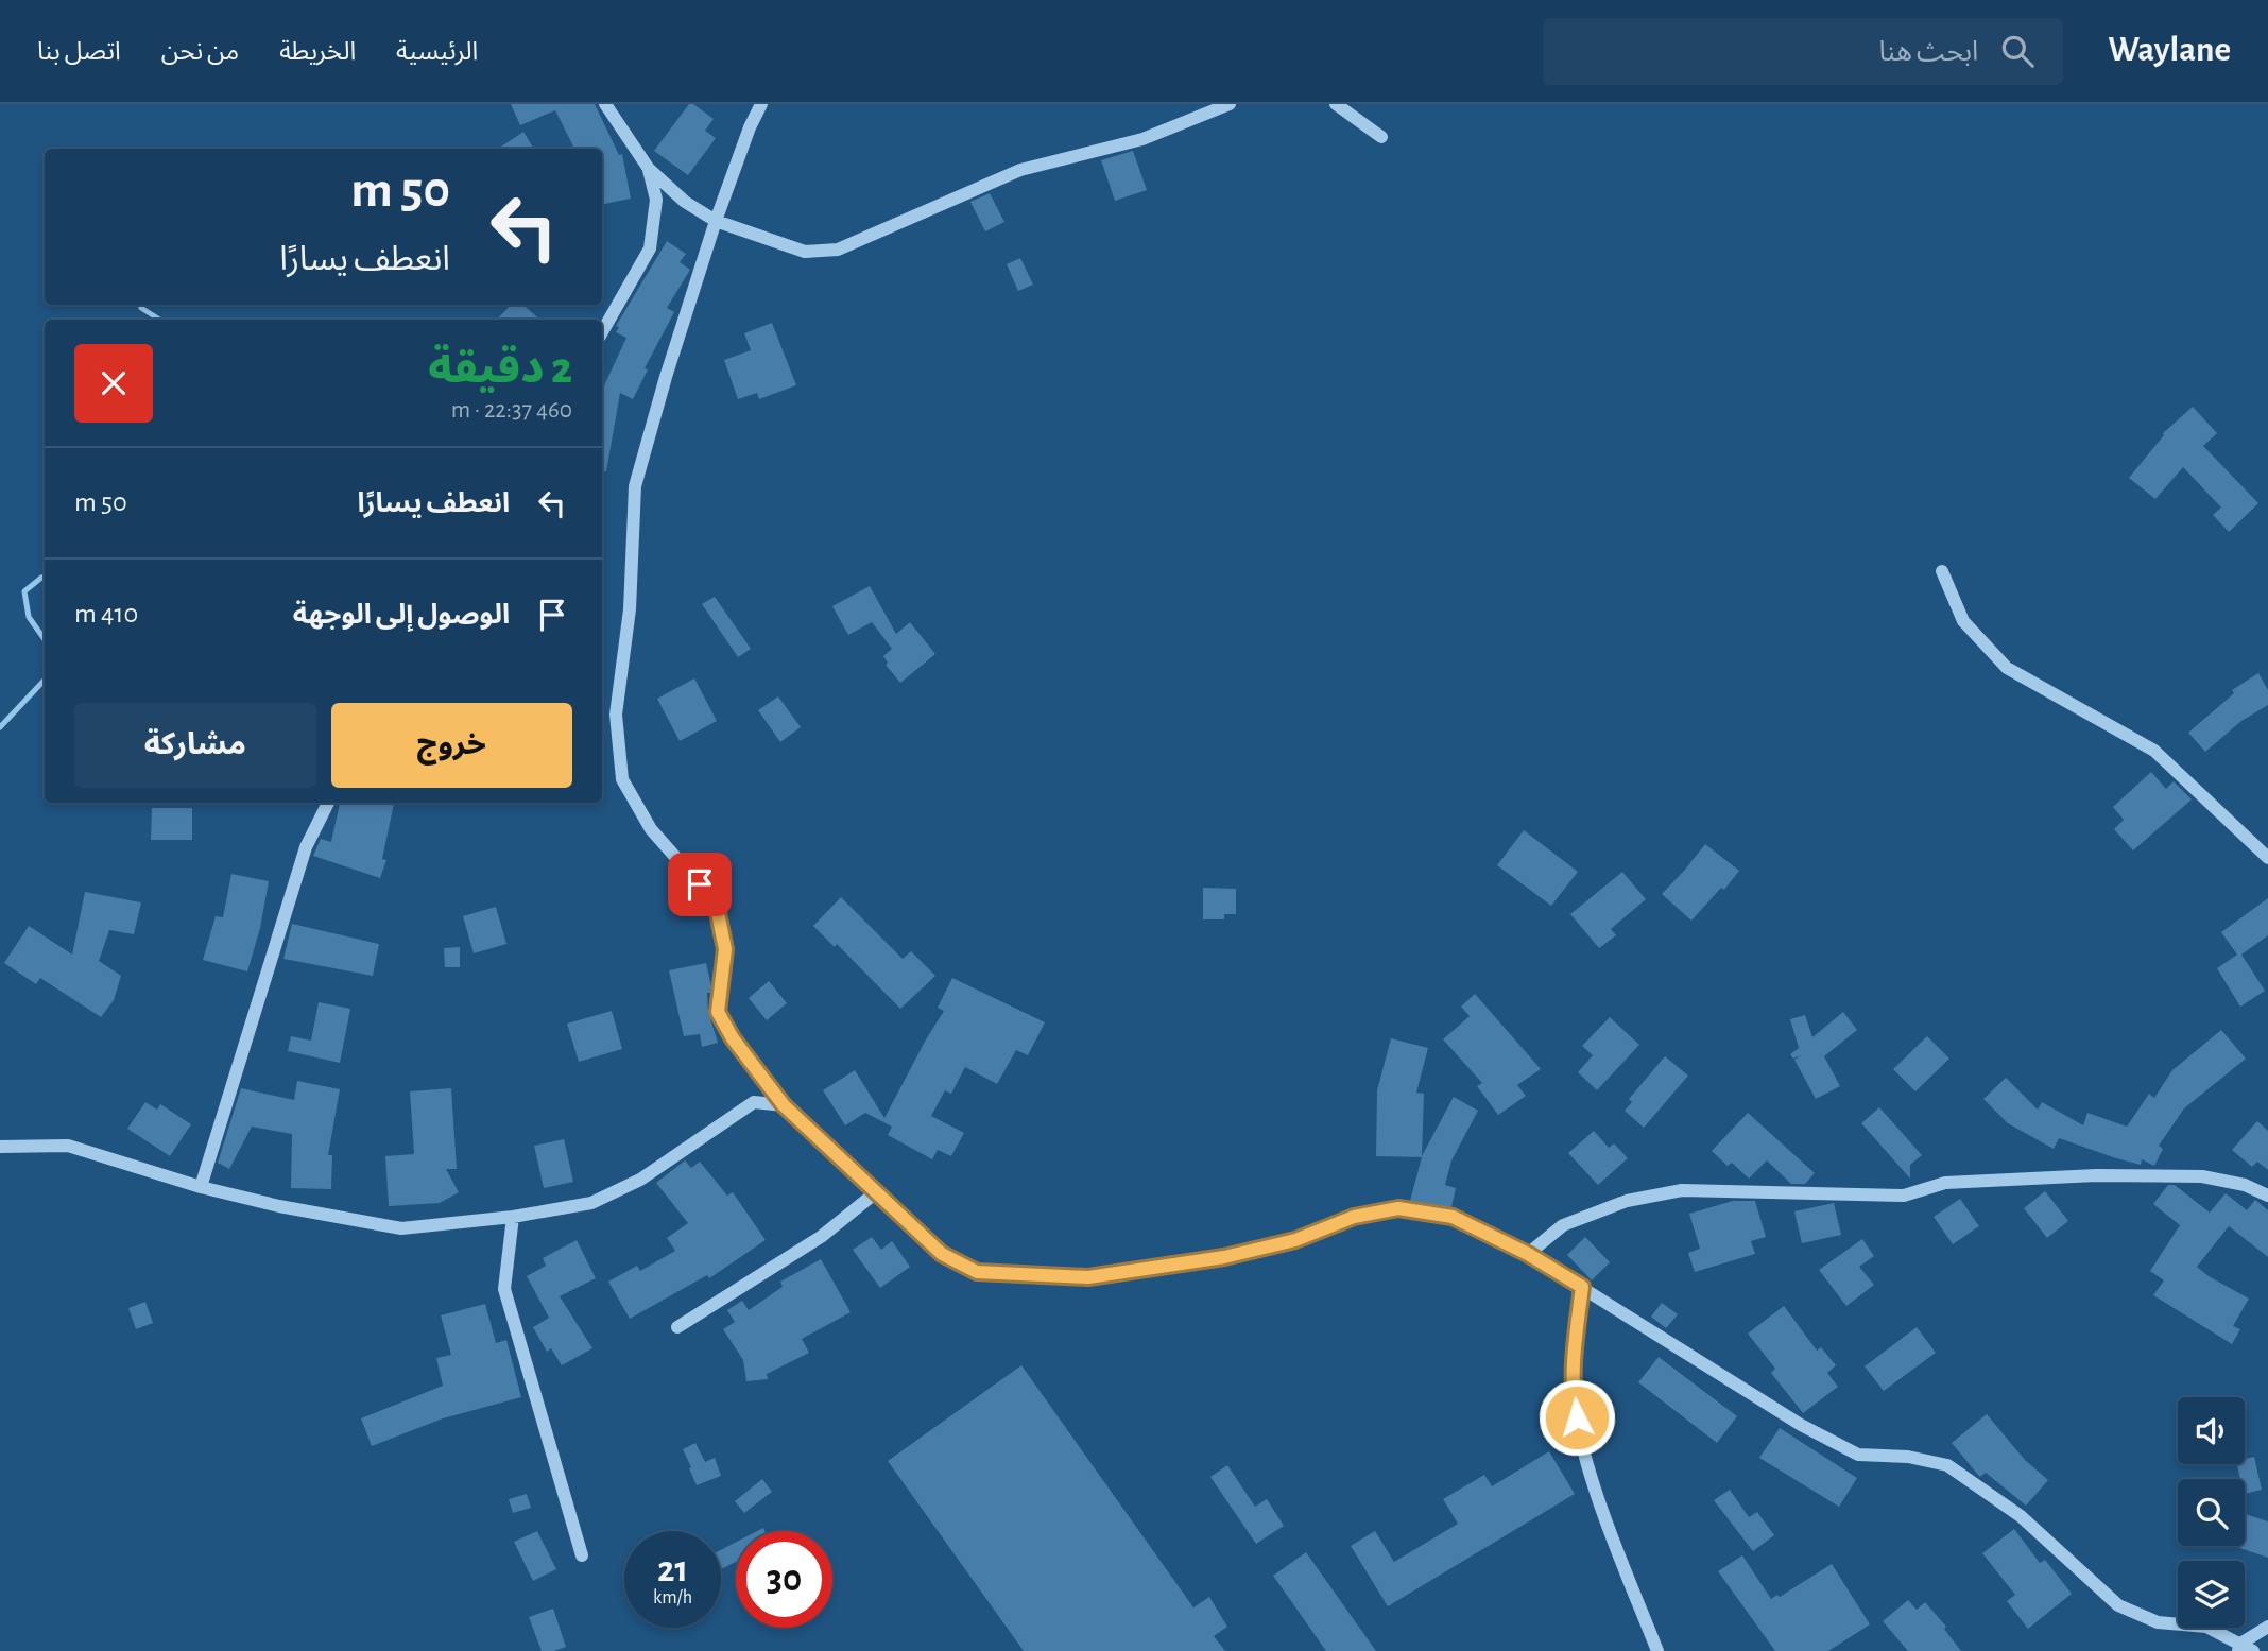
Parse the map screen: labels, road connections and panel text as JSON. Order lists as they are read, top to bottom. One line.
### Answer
{"page":{"header":"Waylane","search":"ابحث هنا","nav":["الرئيسية","الخريطة","من نحن","اتصل بنا"],"turn":["50 m","انعطف يسارًا"],"heading":["2 دقيقة","460 m · 22:37"],"list":[{"name":"انعطف يسارًا","value":"50 m"},{"name":"الوصول إلى الوجهة","value":"410 m"}],"buttons":["خروج","مشاركة"],"speed":"21 km/h","limit":"30"}}
